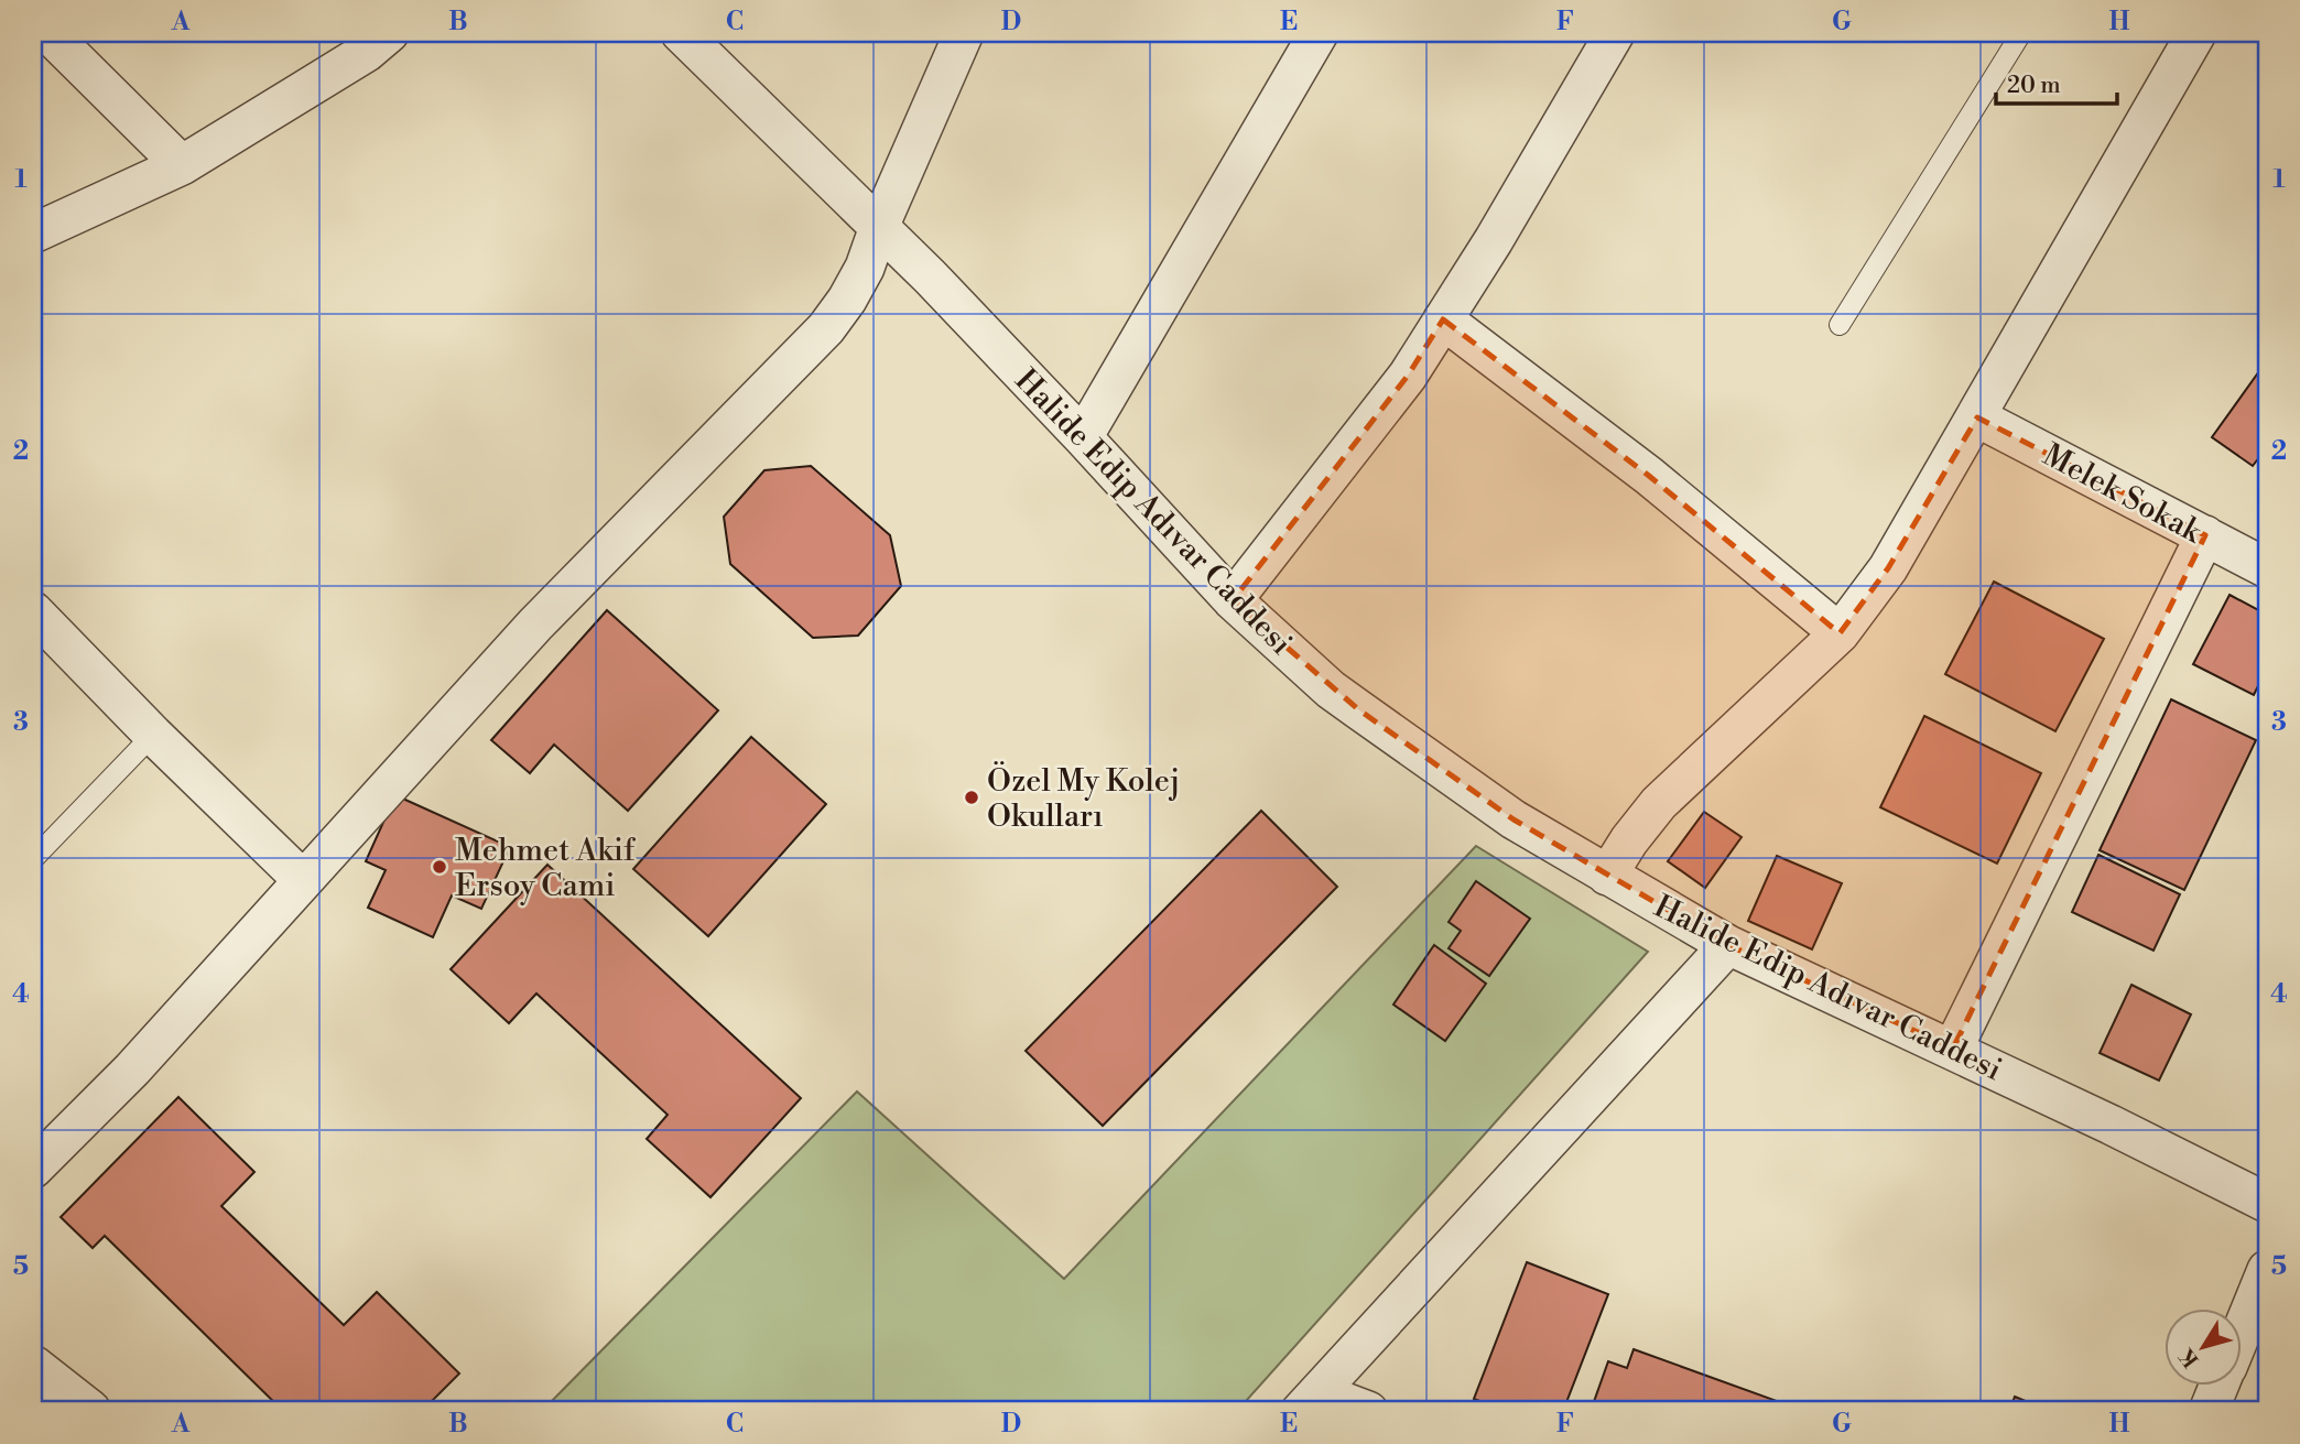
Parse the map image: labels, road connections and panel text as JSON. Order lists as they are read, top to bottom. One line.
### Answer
{"streets":{"street":["Melek Sokak","Halide Edip Adıvar Caddesi"]},"places":["Özel My Kolej Okulları","Mehmet Akif Ersoy Cami"],"scale_bar":"20 m","north":"bottom left","grid":{"columns":["A","B","C","D","E","F","G","H"],"rows":["1","2","3","4","5"]}}
